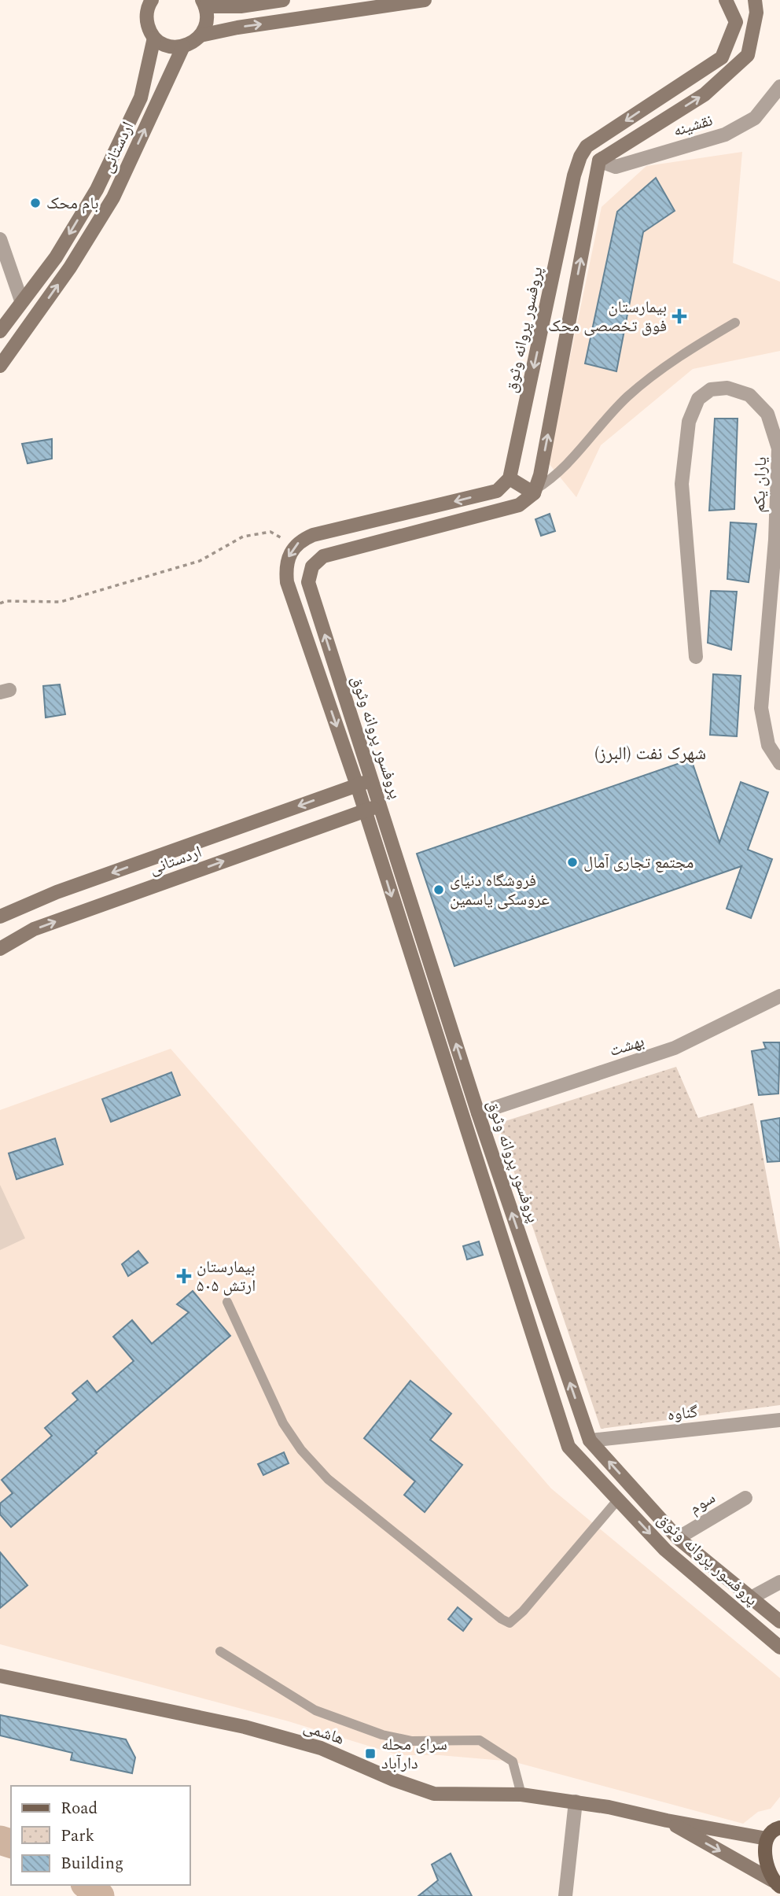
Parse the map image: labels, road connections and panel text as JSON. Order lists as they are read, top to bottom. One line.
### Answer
{"streets":{"main road":["اردستانی","پروفسور پروانه وثوق","هاشمی"],"street":["نقشینه","یاران یکم","بهشت","گناوه","سوم"]},"crossings":[["اردستانی","پروفسور پروانه وثوق"],["پروفسور پروانه وثوق","بهشت"],["پروفسور پروانه وثوق","گناوه"],["پروفسور پروانه وثوق","سوم"]],"districts":["شهرک نفت (البرز)"],"places":{"other":["بام محک","مجتمع تجاری آمال","فروشگاه دنیای عروسکی یاسمین"],"health":["بیمارستان فوق تخصصی محک","بیمارستان ۵۰۵ ارتش"],"transit":["سرای محله دارآباد"]},"legend":["Road","Park","Building"]}
